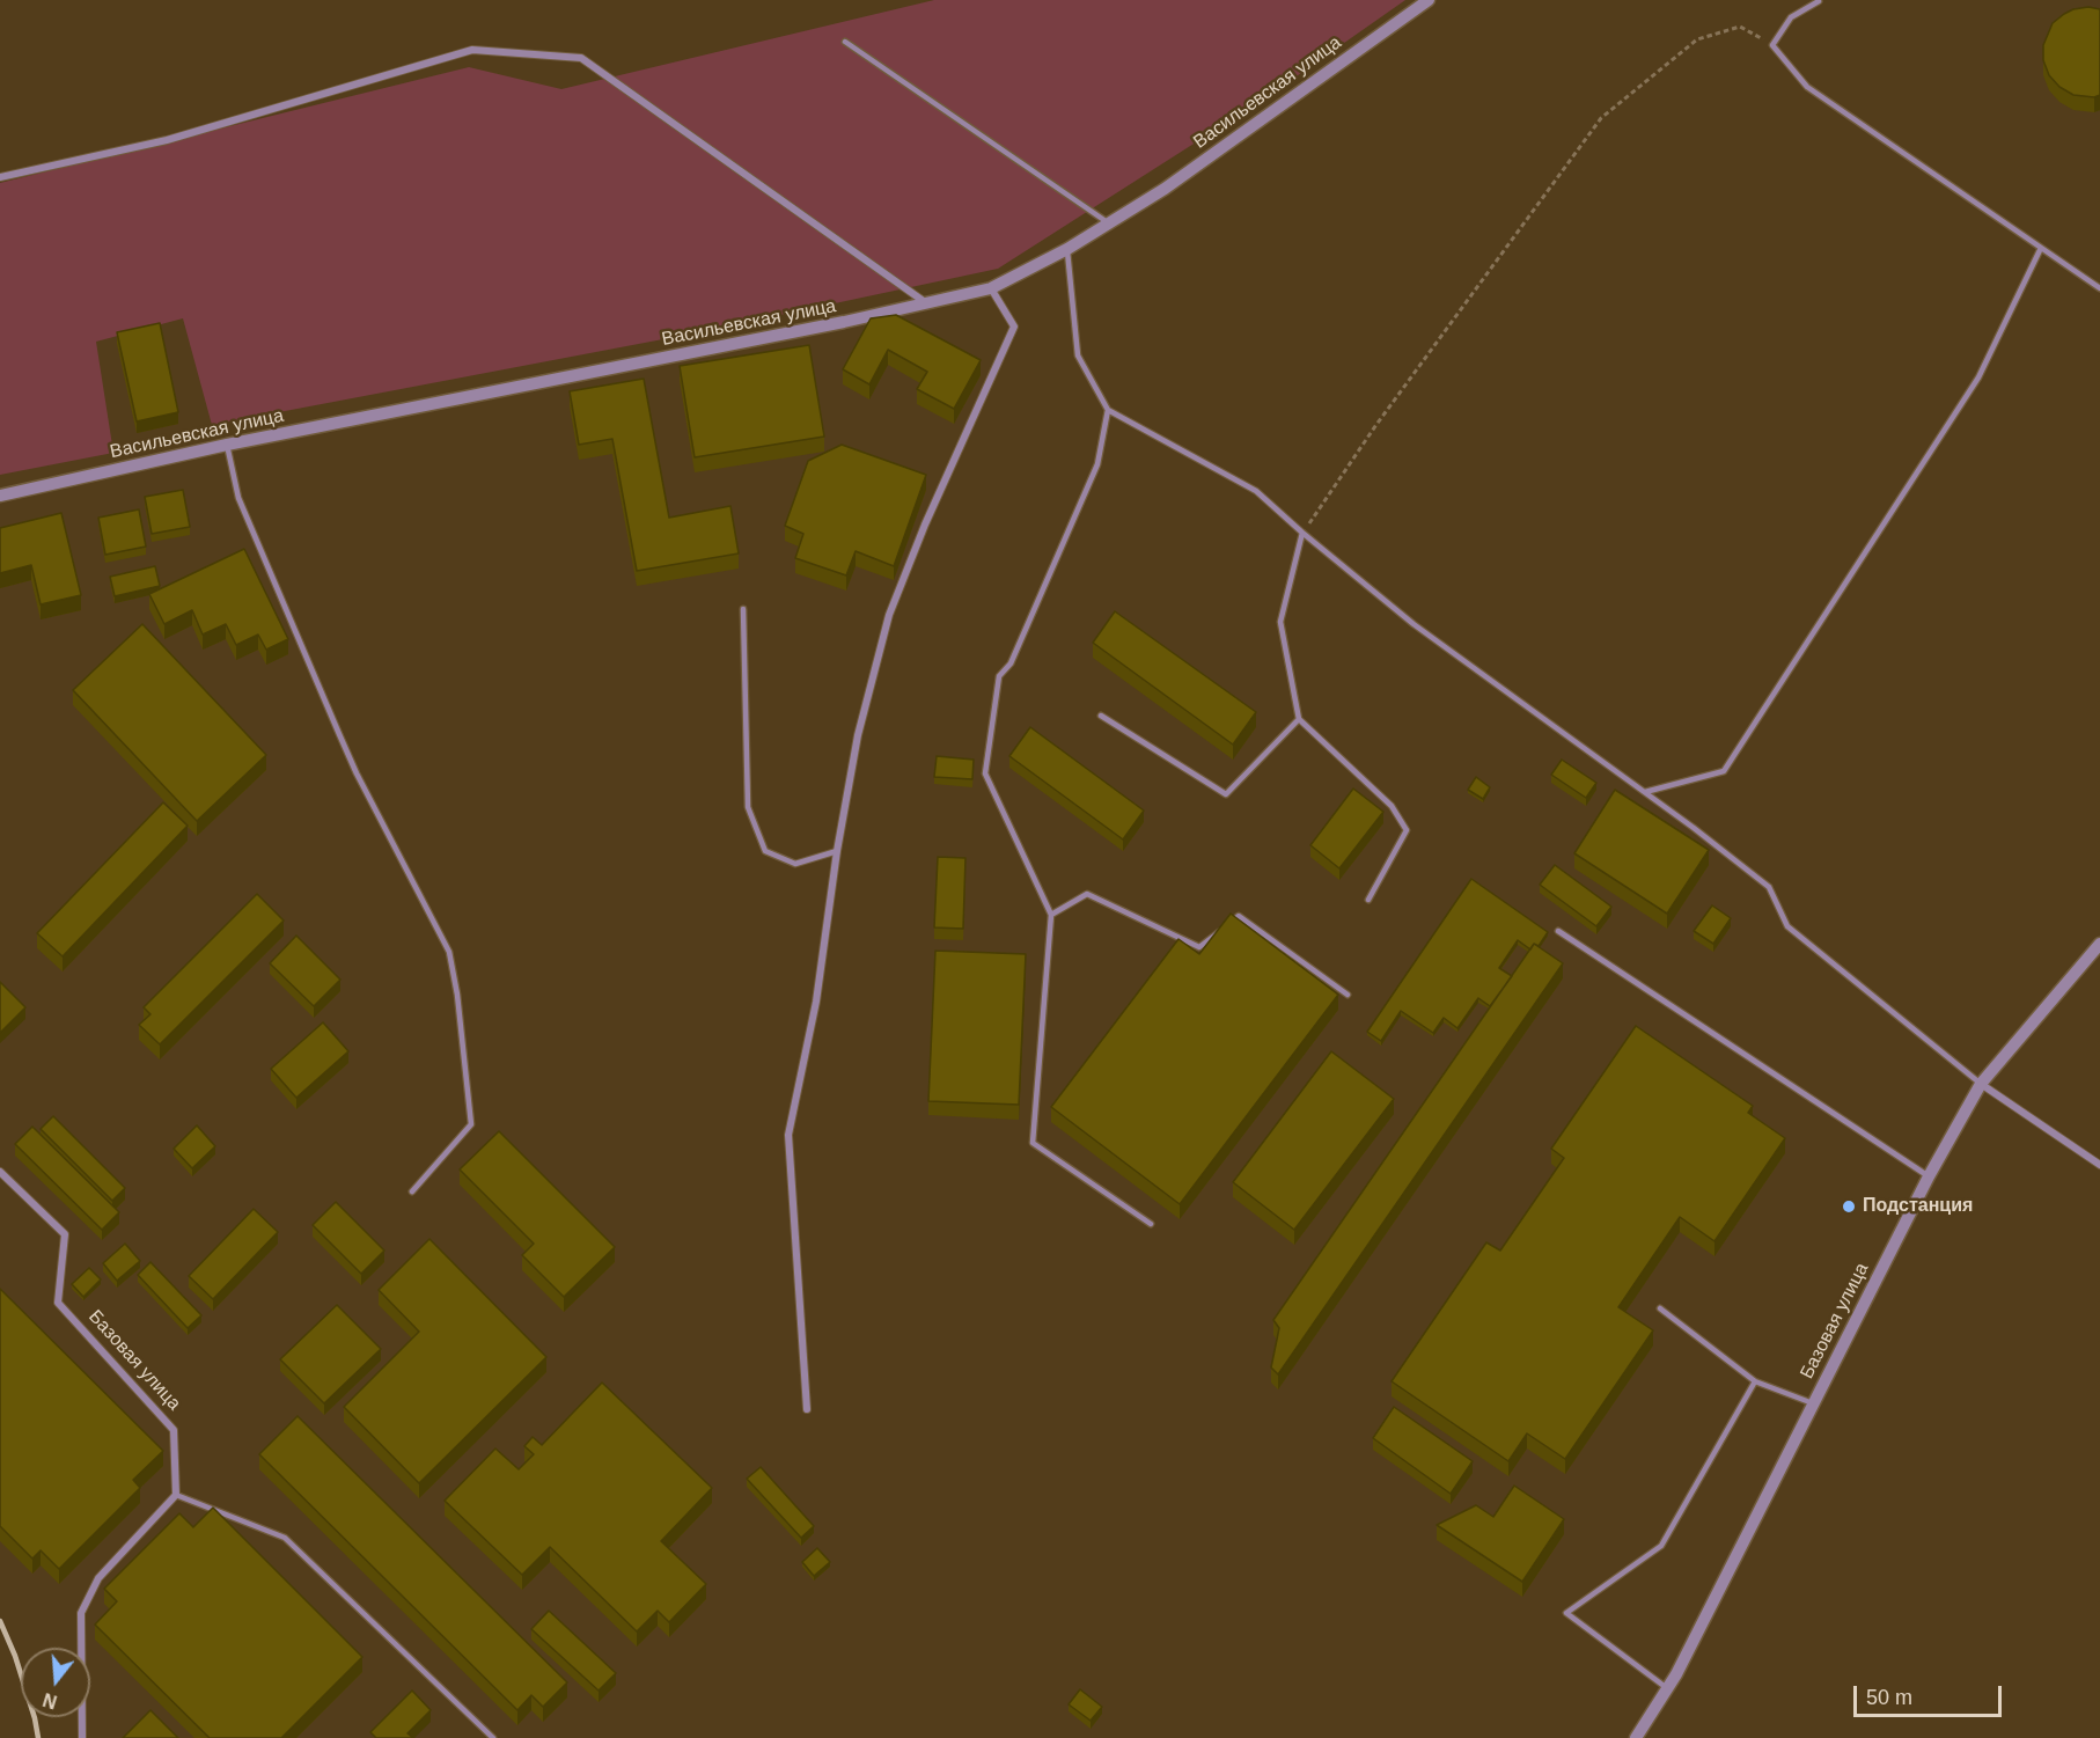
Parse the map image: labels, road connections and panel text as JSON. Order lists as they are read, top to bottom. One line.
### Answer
{"streets":{"street":["Васильевская улица","Базовая улица"]},"places":["Подстанция"],"scale_bar":"50 m","north":"bottom"}
